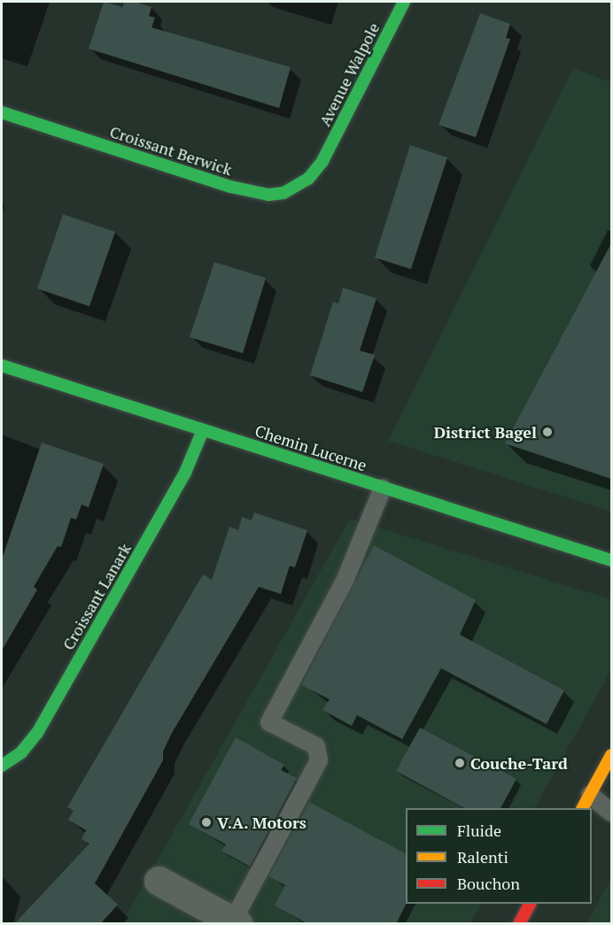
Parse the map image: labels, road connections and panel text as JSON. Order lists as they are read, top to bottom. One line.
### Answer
{"streets":{"street":["Avenue Walpole","Croissant Berwick","Chemin Lucerne","Croissant Lanark"]},"crossings":[["Avenue Walpole","Croissant Berwick"],["Chemin Lucerne","Croissant Lanark"]],"places":["District Bagel","Couche-Tard","V.A. Motors"],"legend":["Fluide","Ralenti","Bouchon"]}
